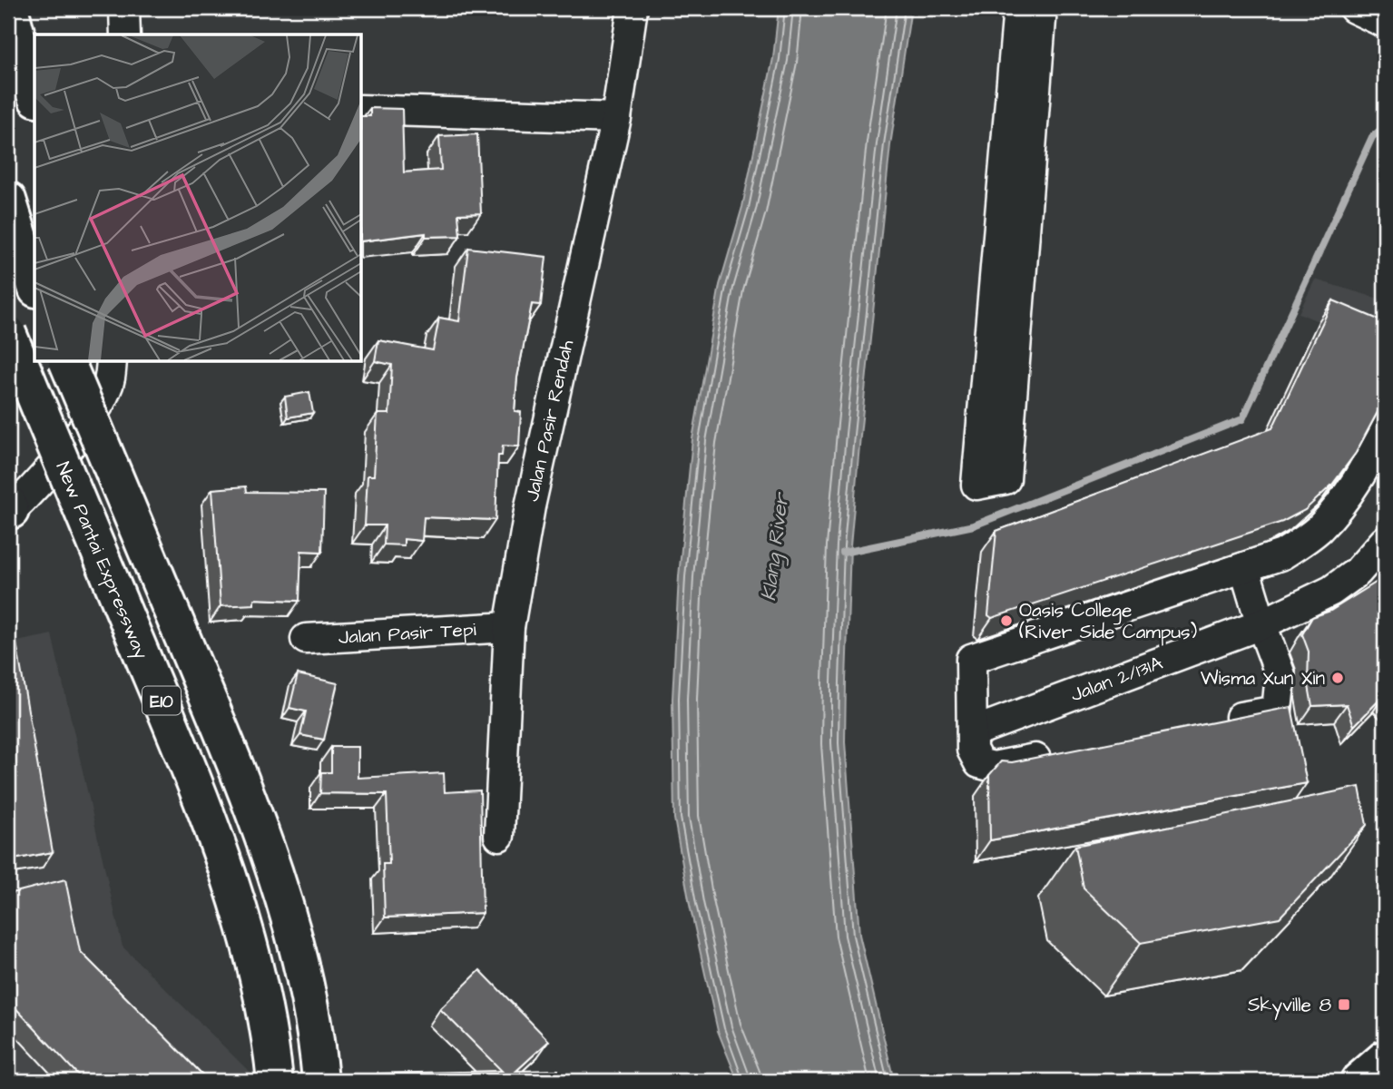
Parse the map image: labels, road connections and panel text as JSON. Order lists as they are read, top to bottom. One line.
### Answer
{"streets":{"main road":["New Pantai Expressway","E10"],"street":["Jalan Pasir Rendah","Jalan Pasir Tepi","Jalan 2/131A"]},"crossings":[["Jalan Pasir Rendah","Jalan Pasir Tepi"]],"water":["Klang River"],"places":{"other":["Oasis College (River Side Campus)","Wisma Xun Xin"],"transit":["Skyville 8"]}}
